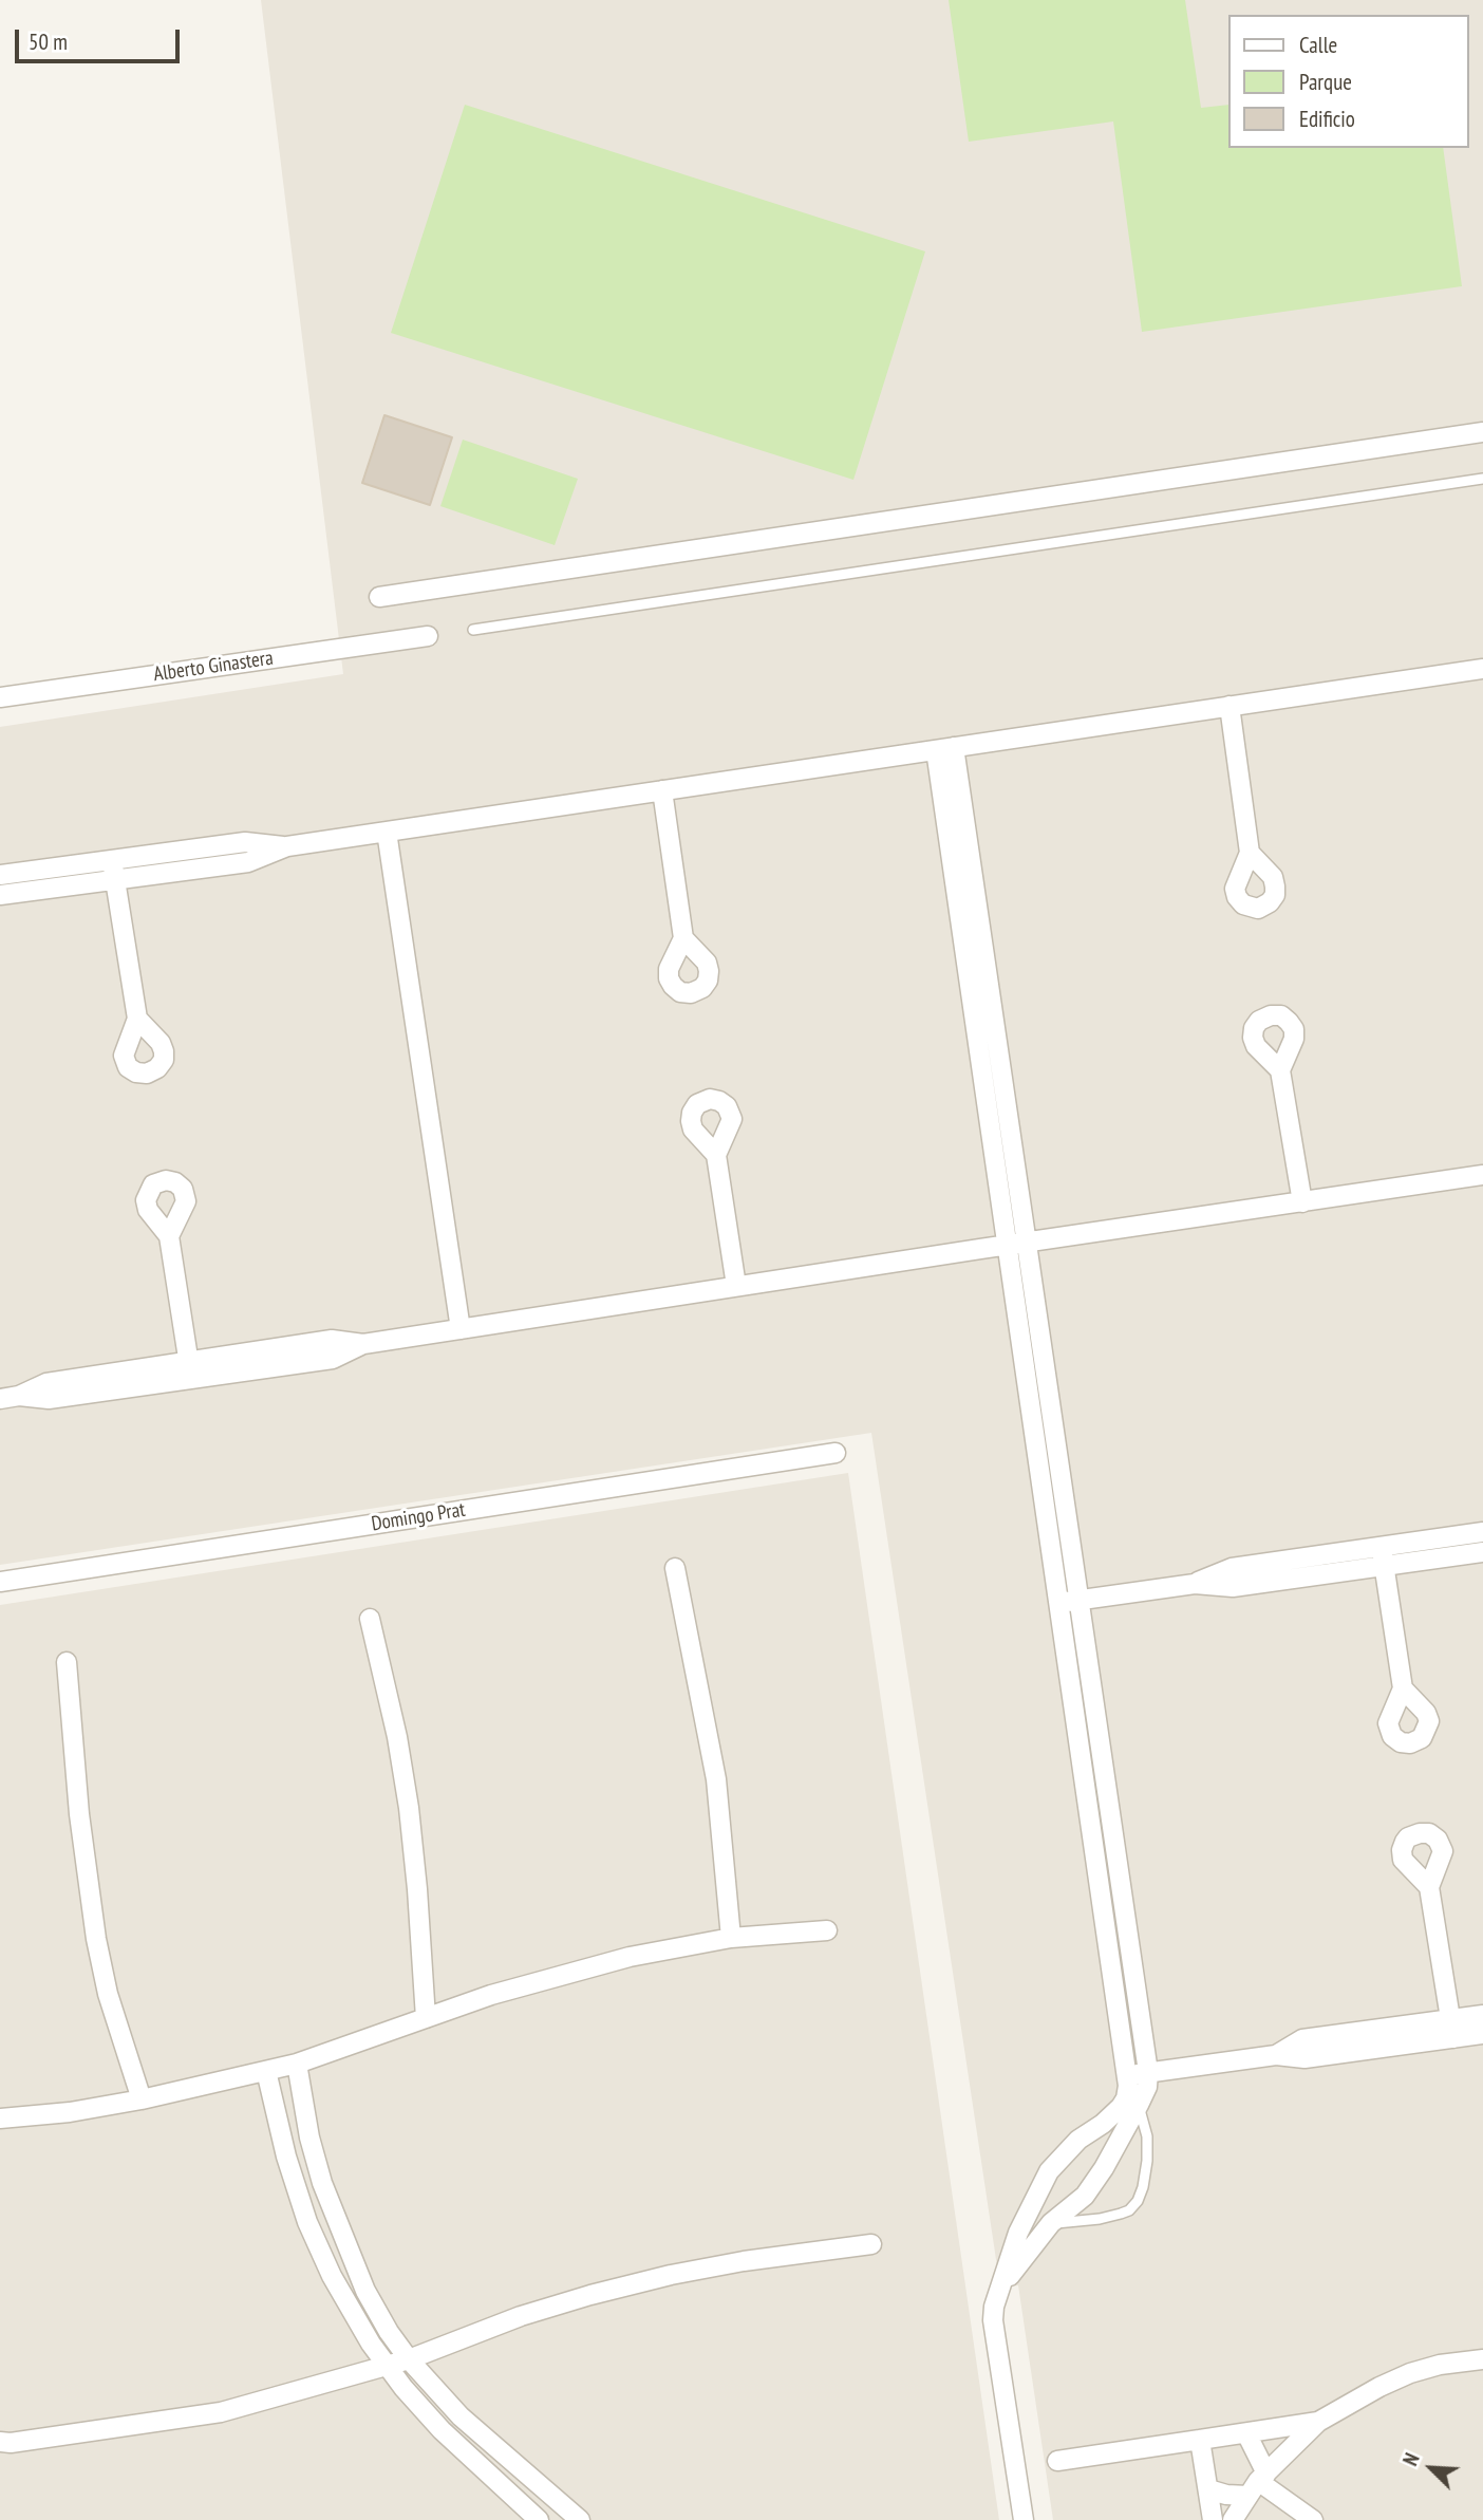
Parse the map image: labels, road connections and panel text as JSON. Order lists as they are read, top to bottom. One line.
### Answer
{"streets":{"street":["Alberto Ginastera","Domingo Prat"]},"legend":["Calle","Parque","Edificio"],"scale_bar":"50 m","north":"top left"}
